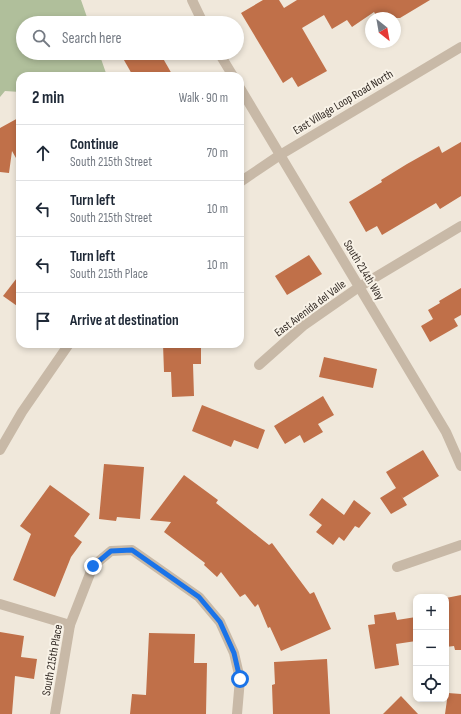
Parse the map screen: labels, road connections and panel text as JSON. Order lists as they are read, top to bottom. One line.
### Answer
{"streets":{"street":["East Village Loop Road North","South 214th Way","East Avenida del Valle","South 215th Place"]},"crossings":[["East Village Loop Road North","South 214th Way"],["South 214th Way","East Avenida del Valle"]],"north":"bottom right","page":{"search":"Search here","heading":["2 min","Walk · 90 m"],"list":[["Continue","South 215th Street","70 m"],["Turn left","South 215th Street","10 m"],["Turn left","South 215th Place","10 m"],"Arrive at destination"],"map_buttons":["+","−"]}}
